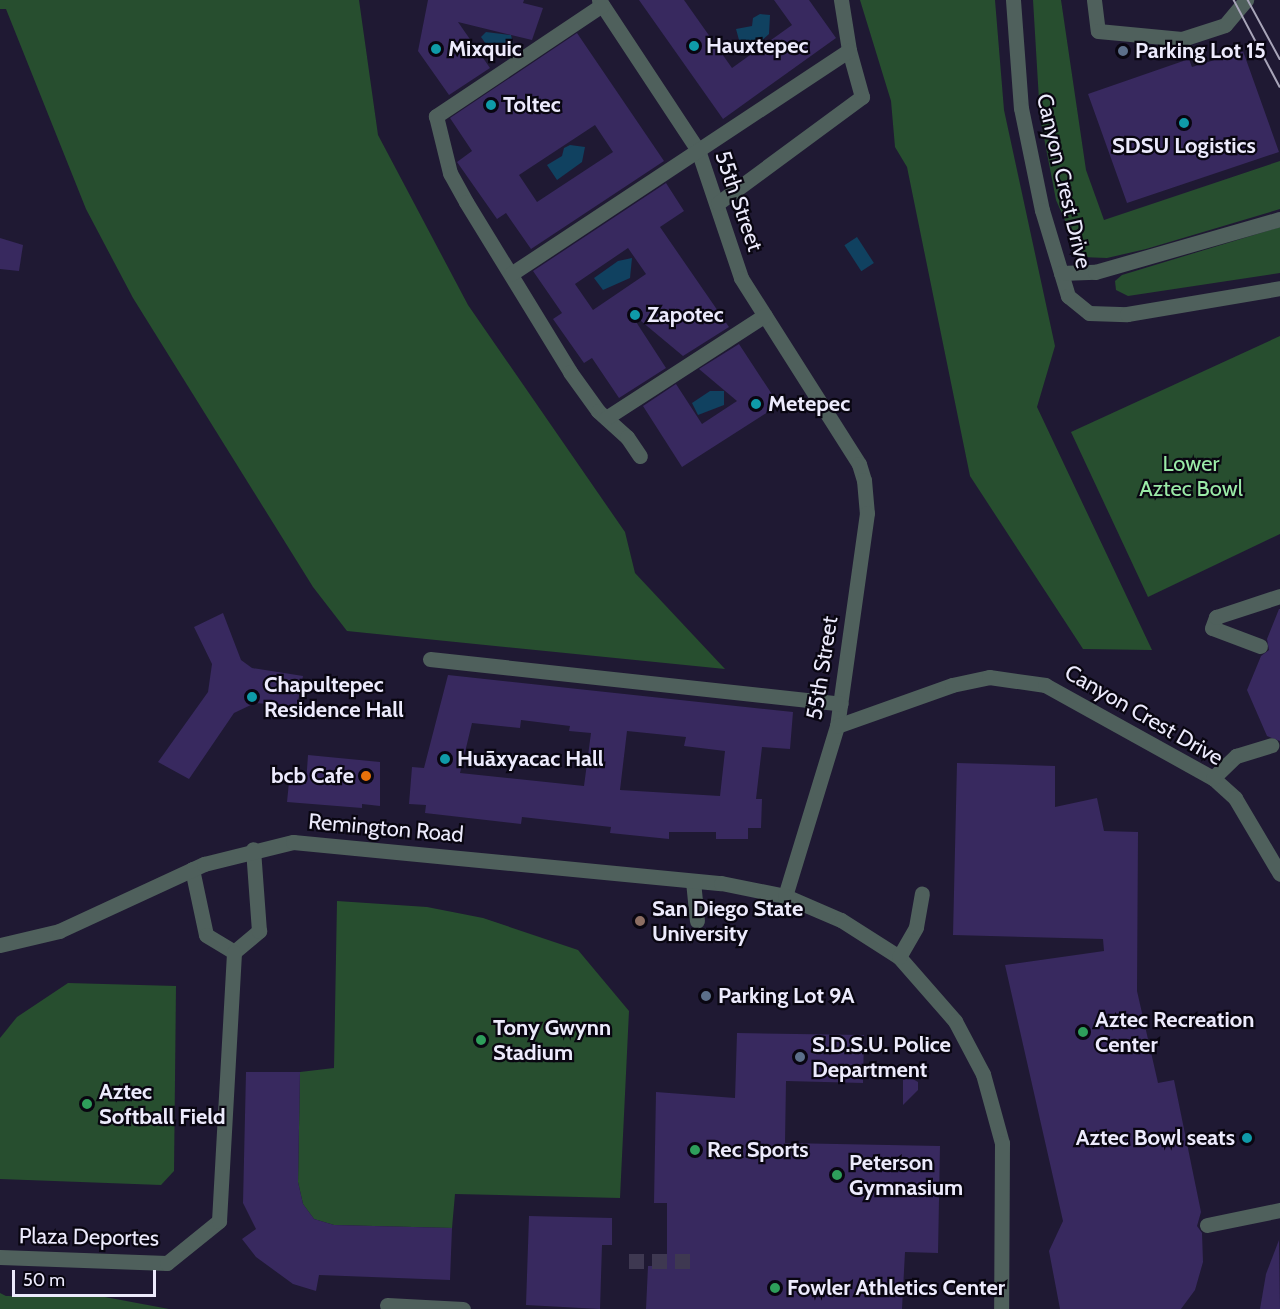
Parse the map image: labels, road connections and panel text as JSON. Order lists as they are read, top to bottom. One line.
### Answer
{"streets":{"street":["Canyon Crest Drive","55th Street","Remington Road","Plaza Deportes"]},"crossings":[["Canyon Crest Drive","55th Street"],["55th Street","Remington Road"]],"parks":["Lower Aztec Bowl"],"places":["Hauxtepec","Mixquic","Parking Lot 15","Toltec","SDSU Logistics","Zapotec","Metepec","Chapultepec Residence Hall","Huāxyacac Hall","bcb Cafe","San Diego State University","Parking Lot 9A","Aztec Recreation Center","Tony Gwynn Stadium","S.D.S.U. Police Department","Aztec Softball Field","Aztec Bowl seats","Rec Sports","Peterson Gymnasium","Fowler Athletics Center"],"scale_bar":"50 m"}
